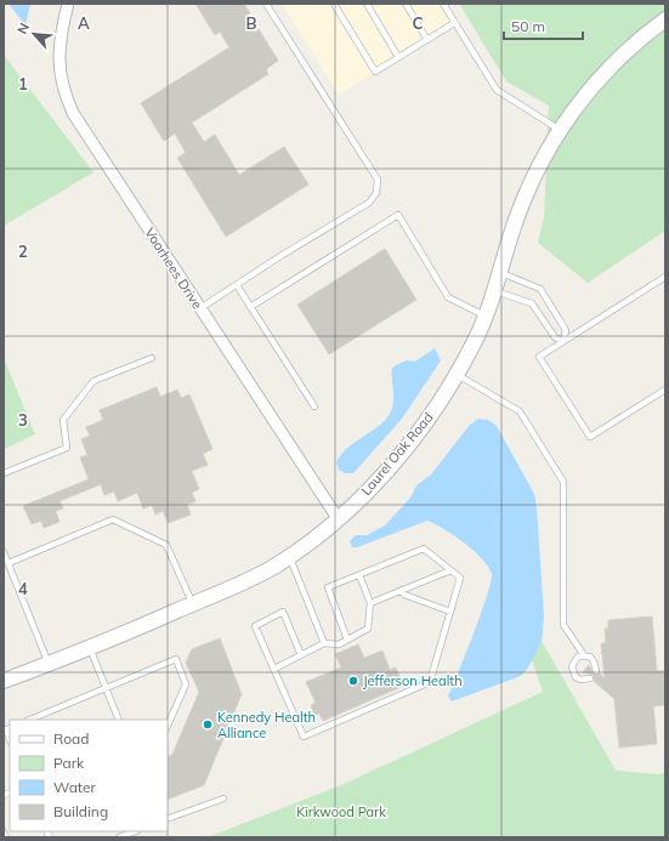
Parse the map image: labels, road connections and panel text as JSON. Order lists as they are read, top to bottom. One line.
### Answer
{"streets":{"street":["Voorhees Drive","Laurel Oak Road"]},"crossings":[["Voorhees Drive","Laurel Oak Road"]],"parks":["Kirkwood Park"],"places":["Jefferson Health","Kennedy Health Alliance"],"legend":["Road","Park","Water","Building"],"scale_bar":"50 m","north":"top left","grid":{"columns":["A","B","C"],"rows":["1","2","3","4"]}}
